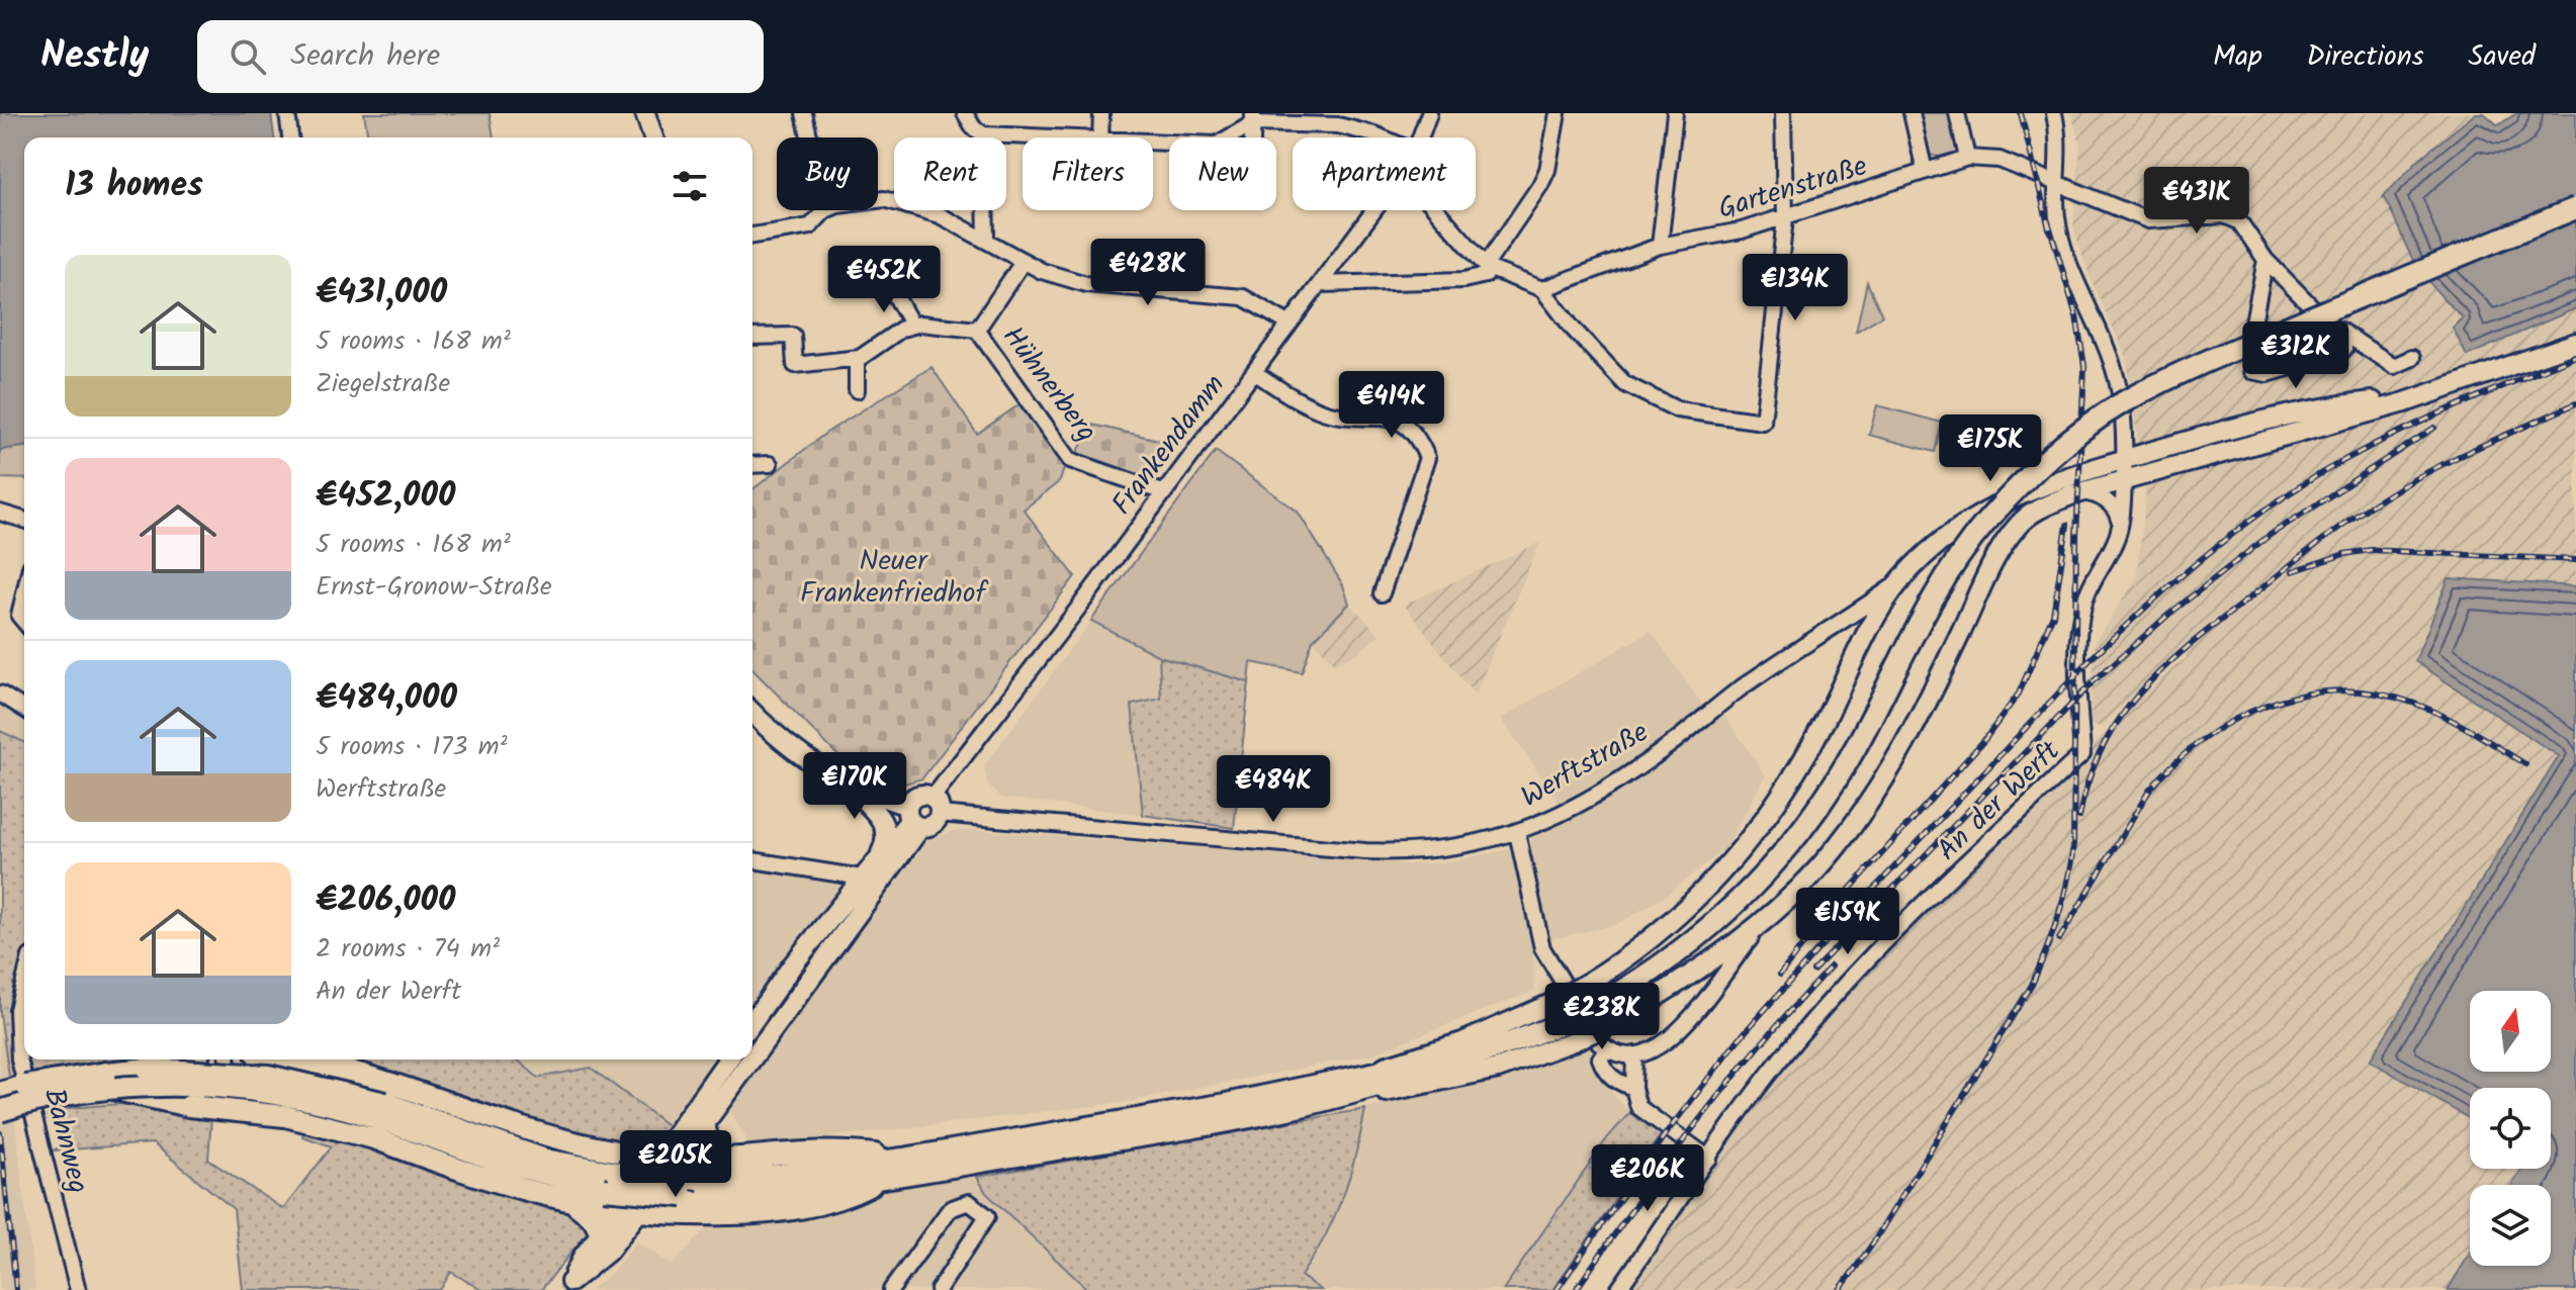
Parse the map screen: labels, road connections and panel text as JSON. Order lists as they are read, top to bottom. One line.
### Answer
{"streets":{"main road":["Werftstraße"],"street":["Gartenstraße","Hühnerberg","Frankendamm","An der Werft","Bahnweg"]},"crossings":[["Gartenstraße","An der Werft"],["Hühnerberg","Frankendamm"],["Frankendamm","Werftstraße"],["Werftstraße","An der Werft"]],"parks":["Neuer Frankenfriedhof"],"north":"top","page":{"header":"Nestly","search":"Search here","nav":["Map","Directions","Saved"],"chip":["Buy","Rent","Filters","New","Apartment"],"heading":"13 homes","price":["€431K","€428K","€452K","€134K","€312K","€414K","€175K","€170K","€484K","€159K","€238K","€205K","€206K"],"list":[{"name":"€431,000","note":"5 rooms · 168 m² · Ziegelstraße"},{"name":"€452,000","note":"5 rooms · 168 m² · Ernst-Gronow-Straße"},{"name":"€484,000","note":"5 rooms · 173 m² · Werftstraße"},{"name":"€206,000","note":"2 rooms · 74 m² · An der Werft"}]}}
